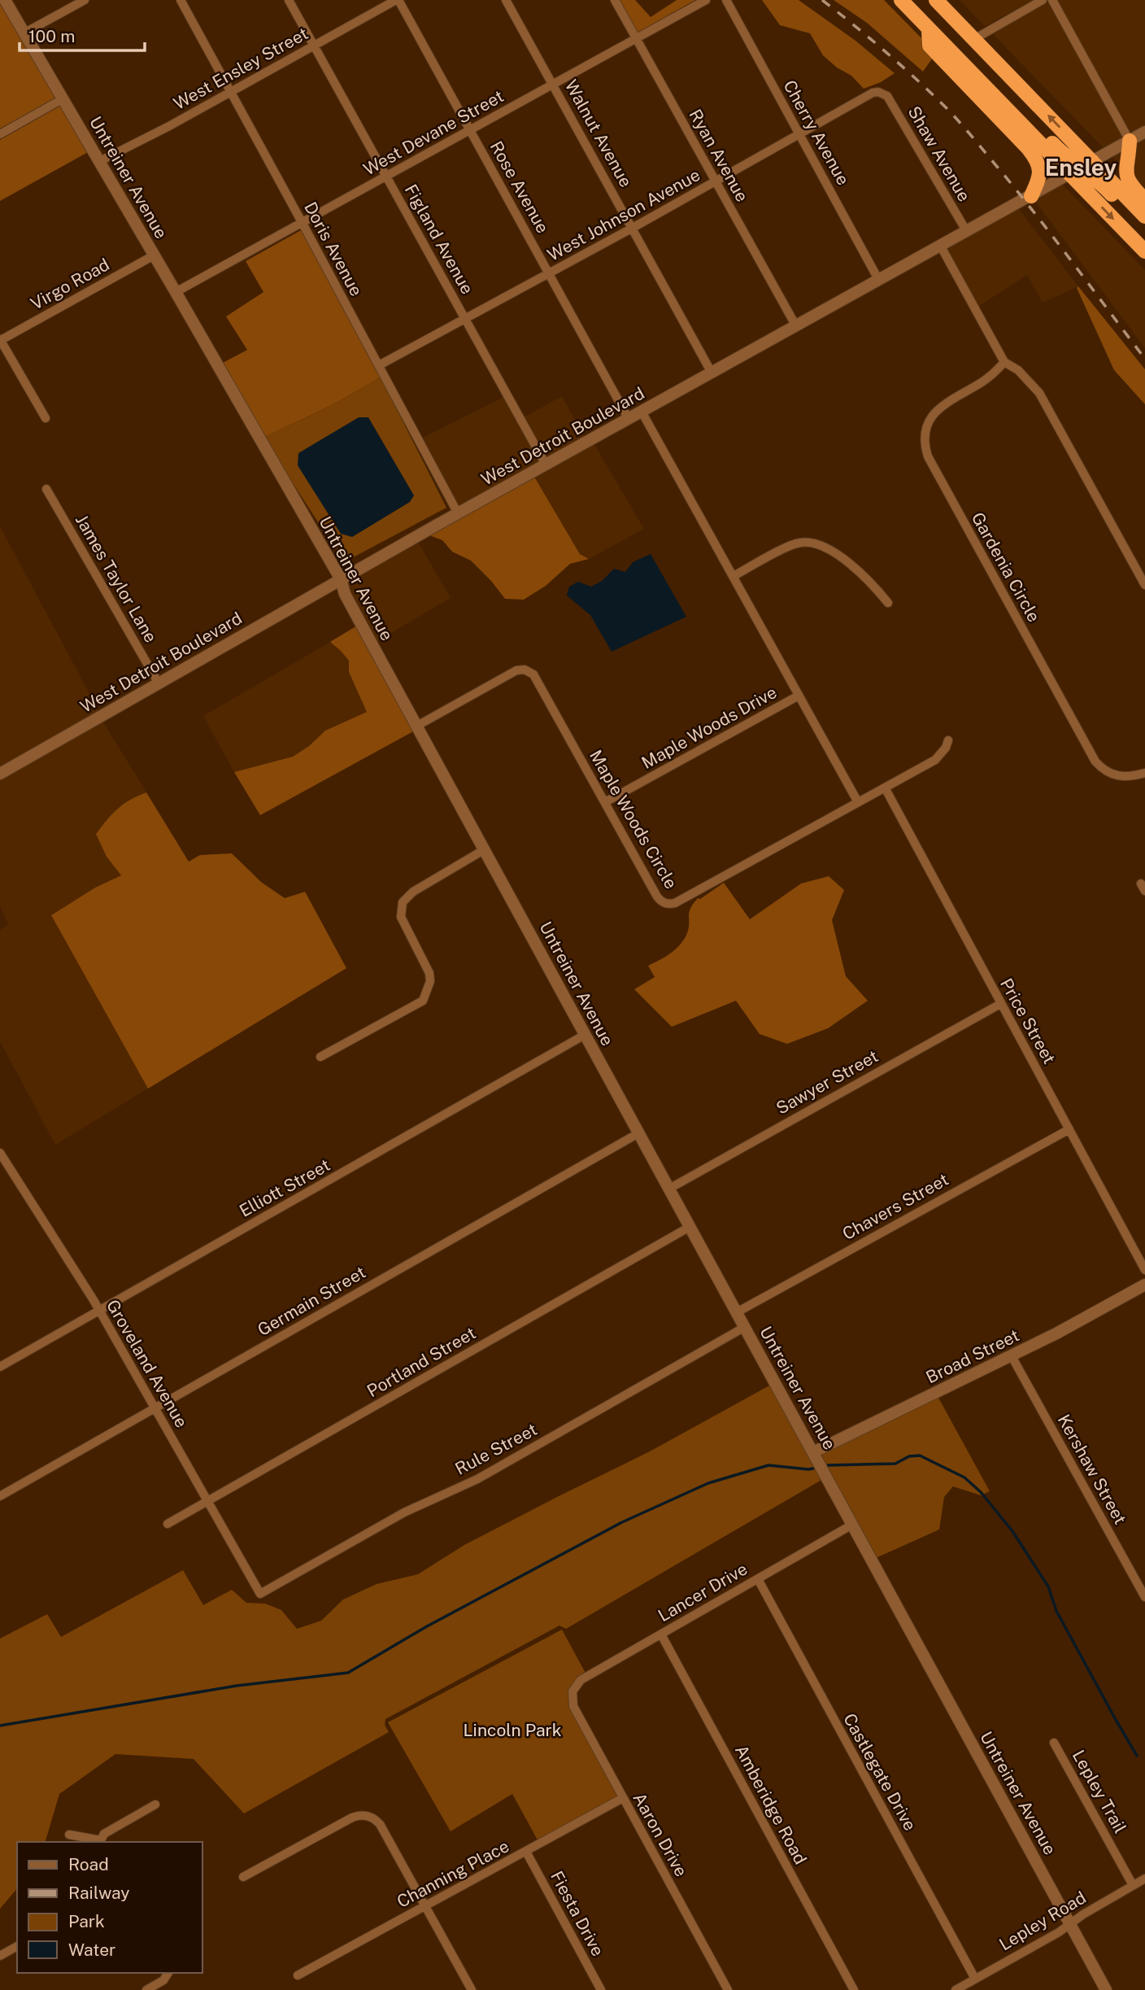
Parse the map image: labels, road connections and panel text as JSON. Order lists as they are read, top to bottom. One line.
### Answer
{"streets":{"street":["West Ensley Street","West Devane Street","Cherry Avenue","Walnut Avenue","Shaw Avenue","Ryan Avenue","Untreiner Avenue","Rose Avenue","West Johnson Avenue","Figland Avenue","Doris Avenue","Virgo Road","West Detroit Boulevard","Gardenia Circle","James Taylor Lane","Maple Woods Drive","Maple Woods Circle","Price Street","Sawyer Street","Elliott Street","Chavers Street","Germain Street","Broad Street","Portland Street","Groveland Avenue","Rule Street","Kershaw Street","Lancer Drive","Castlegate Drive","Lepley Trail","Amberidge Road","Aaron Drive","Channing Place","Fiesta Drive","Lepley Road"]},"crossings":[["West Ensley Street","Untreiner Avenue"],["West Ensley Street","Rose Avenue"],["West Ensley Street","Figland Avenue"],["West Ensley Street","Doris Avenue"],["West Devane Street","Walnut Avenue"],["West Devane Street","Ryan Avenue"],["West Devane Street","Untreiner Avenue"],["West Devane Street","Rose Avenue"],["West Devane Street","Figland Avenue"],["West Devane Street","Doris Avenue"],["Cherry Avenue","West Johnson Avenue"],["Cherry Avenue","West Detroit Boulevard"],["Walnut Avenue","West Johnson Avenue"],["Walnut Avenue","West Detroit Boulevard"],["Shaw Avenue","West Johnson Avenue"],["Shaw Avenue","West Detroit Boulevard"],["Ryan Avenue","West Johnson Avenue"],["Ryan Avenue","West Detroit Boulevard"],["Untreiner Avenue","Virgo Road"],["Untreiner Avenue","West Detroit Boulevard"],["Untreiner Avenue","Maple Woods Circle"],["Untreiner Avenue","Sawyer Street"],["Untreiner Avenue","Elliott Street"],["Untreiner Avenue","Chavers Street"],["Untreiner Avenue","Germain Street"],["Untreiner Avenue","Broad Street"],["Untreiner Avenue","Portland Street"],["Untreiner Avenue","Rule Street"],["Untreiner Avenue","Lancer Drive"],["Untreiner Avenue","Lepley Road"],["Rose Avenue","West Johnson Avenue"],["Rose Avenue","West Detroit Boulevard"],["West Johnson Avenue","Figland Avenue"],["West Johnson Avenue","Doris Avenue"],["Figland Avenue","West Detroit Boulevard"],["Doris Avenue","West Detroit Boulevard"],["West Detroit Boulevard","James Taylor Lane"],["Maple Woods Drive","Maple Woods Circle"],["Maple Woods Circle","Price Street"],["Price Street","Sawyer Street"],["Price Street","Chavers Street"],["Elliott Street","Groveland Avenue"],["Germain Street","Groveland Avenue"],["Broad Street","Kershaw Street"],["Portland Street","Groveland Avenue"],["Groveland Avenue","Rule Street"],["Lancer Drive","Castlegate Drive"],["Lancer Drive","Amberidge Road"],["Lancer Drive","Aaron Drive"],["Castlegate Drive","Lepley Road"],["Lepley Trail","Lepley Road"],["Aaron Drive","Channing Place"],["Channing Place","Fiesta Drive"]],"districts":["Ensley"],"parks":["Lincoln Park"],"legend":["Road","Railway","Park","Water"],"scale_bar":"100 m"}
